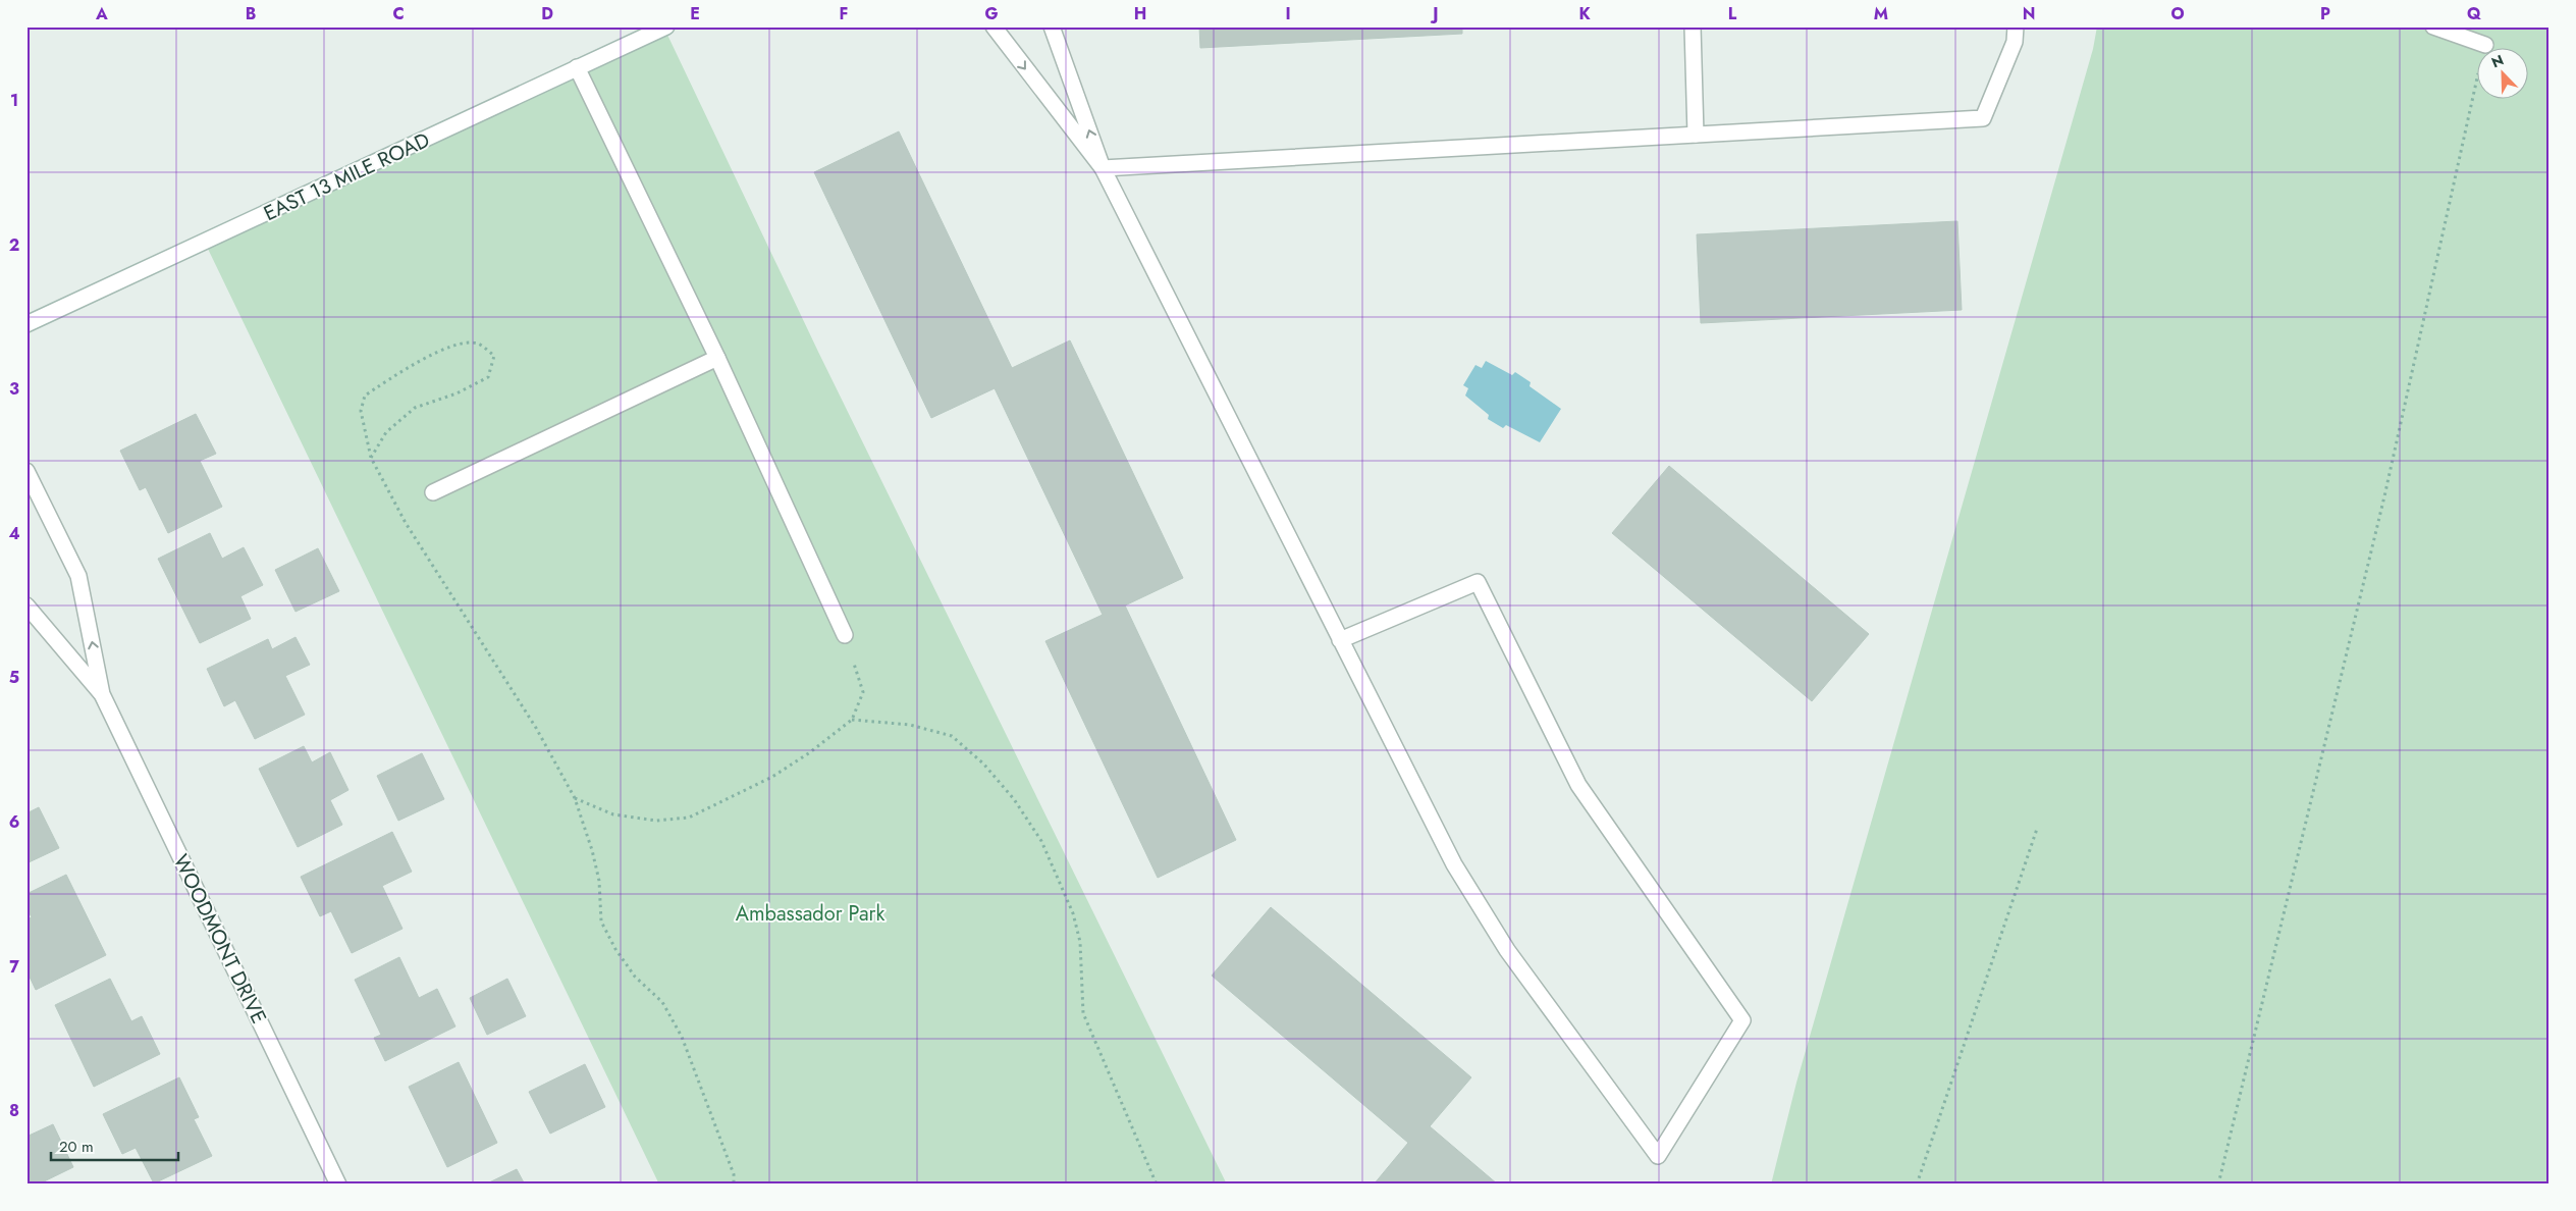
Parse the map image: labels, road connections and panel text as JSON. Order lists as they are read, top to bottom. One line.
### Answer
{"streets":{"street":["EAST 13 MILE ROAD","WOODMONT DRIVE"]},"parks":["Ambassador Park"],"scale_bar":"20 m","north":"top left","grid":{"columns":["A","B","C","D","E","F","G","H","I","J","K","L","M","N","O","P","Q"],"rows":["1","2","3","4","5","6","7","8"]}}
